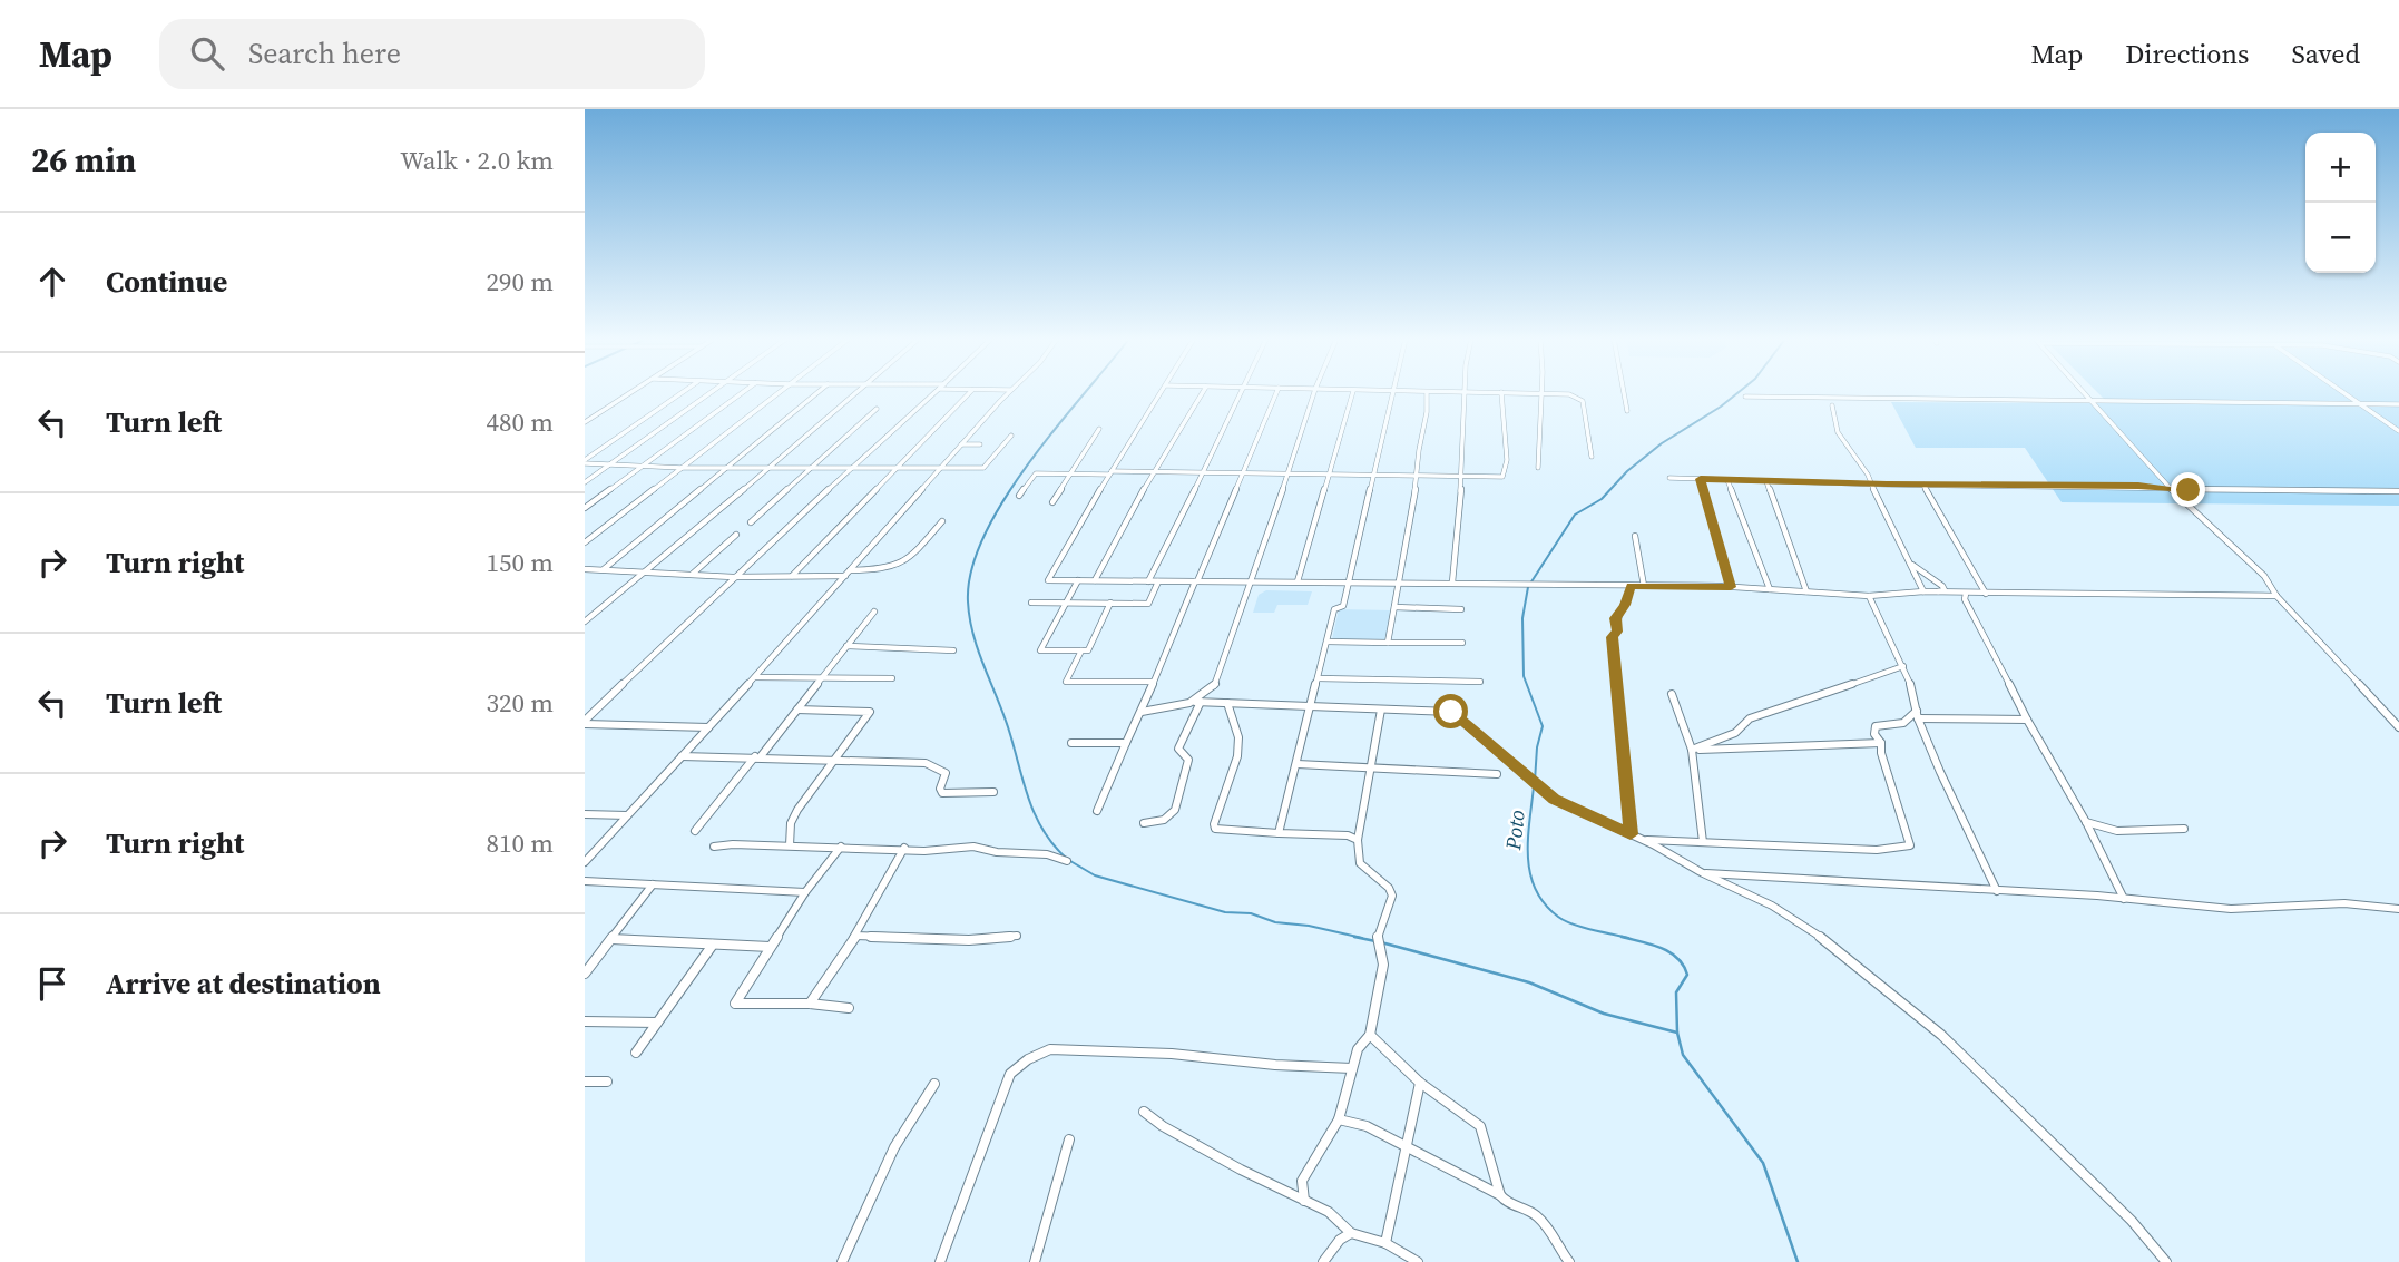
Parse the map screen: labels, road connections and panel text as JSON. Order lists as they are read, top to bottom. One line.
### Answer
{"water":["Poto"],"page":{"header":"Map","search":"Search here","nav":["Map","Directions","Saved"],"heading":["26 min","Walk · 2.0 km"],"map_buttons":["+","−"],"list":[["Continue","290 m"],["Turn left","480 m"],["Turn right","150 m"],["Turn left","320 m"],["Turn right","810 m"],"Arrive at destination"]}}
